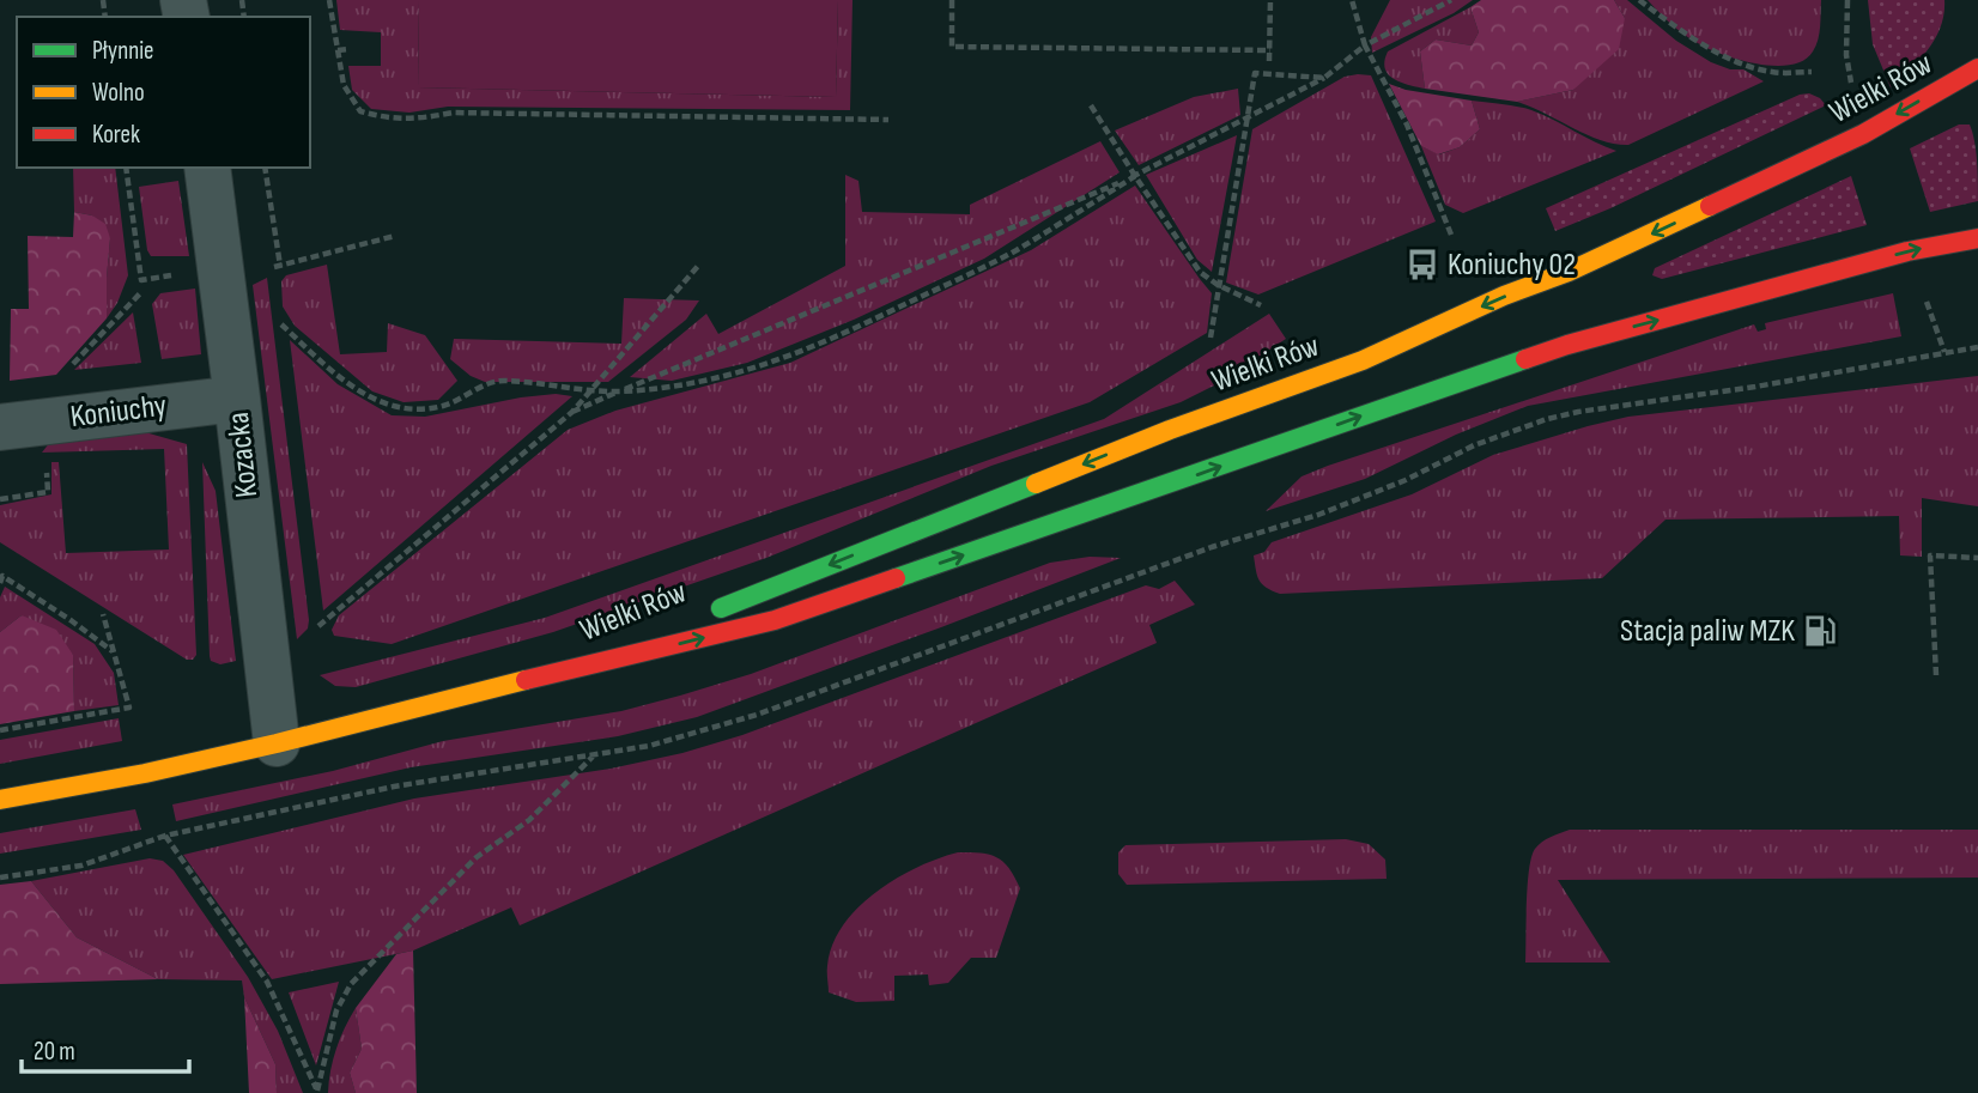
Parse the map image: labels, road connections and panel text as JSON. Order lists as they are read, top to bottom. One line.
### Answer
{"streets":{"street":["Wielki Rów","Koniuchy","Kozacka"]},"crossings":[["Wielki Rów","Kozacka"],["Koniuchy","Kozacka"]],"places":{"bus stop":["Koniuchy 02"],"fuel station":["Stacja paliw MZK"]},"legend":["Płynnie","Wolno","Korek"],"scale_bar":"20 m"}
